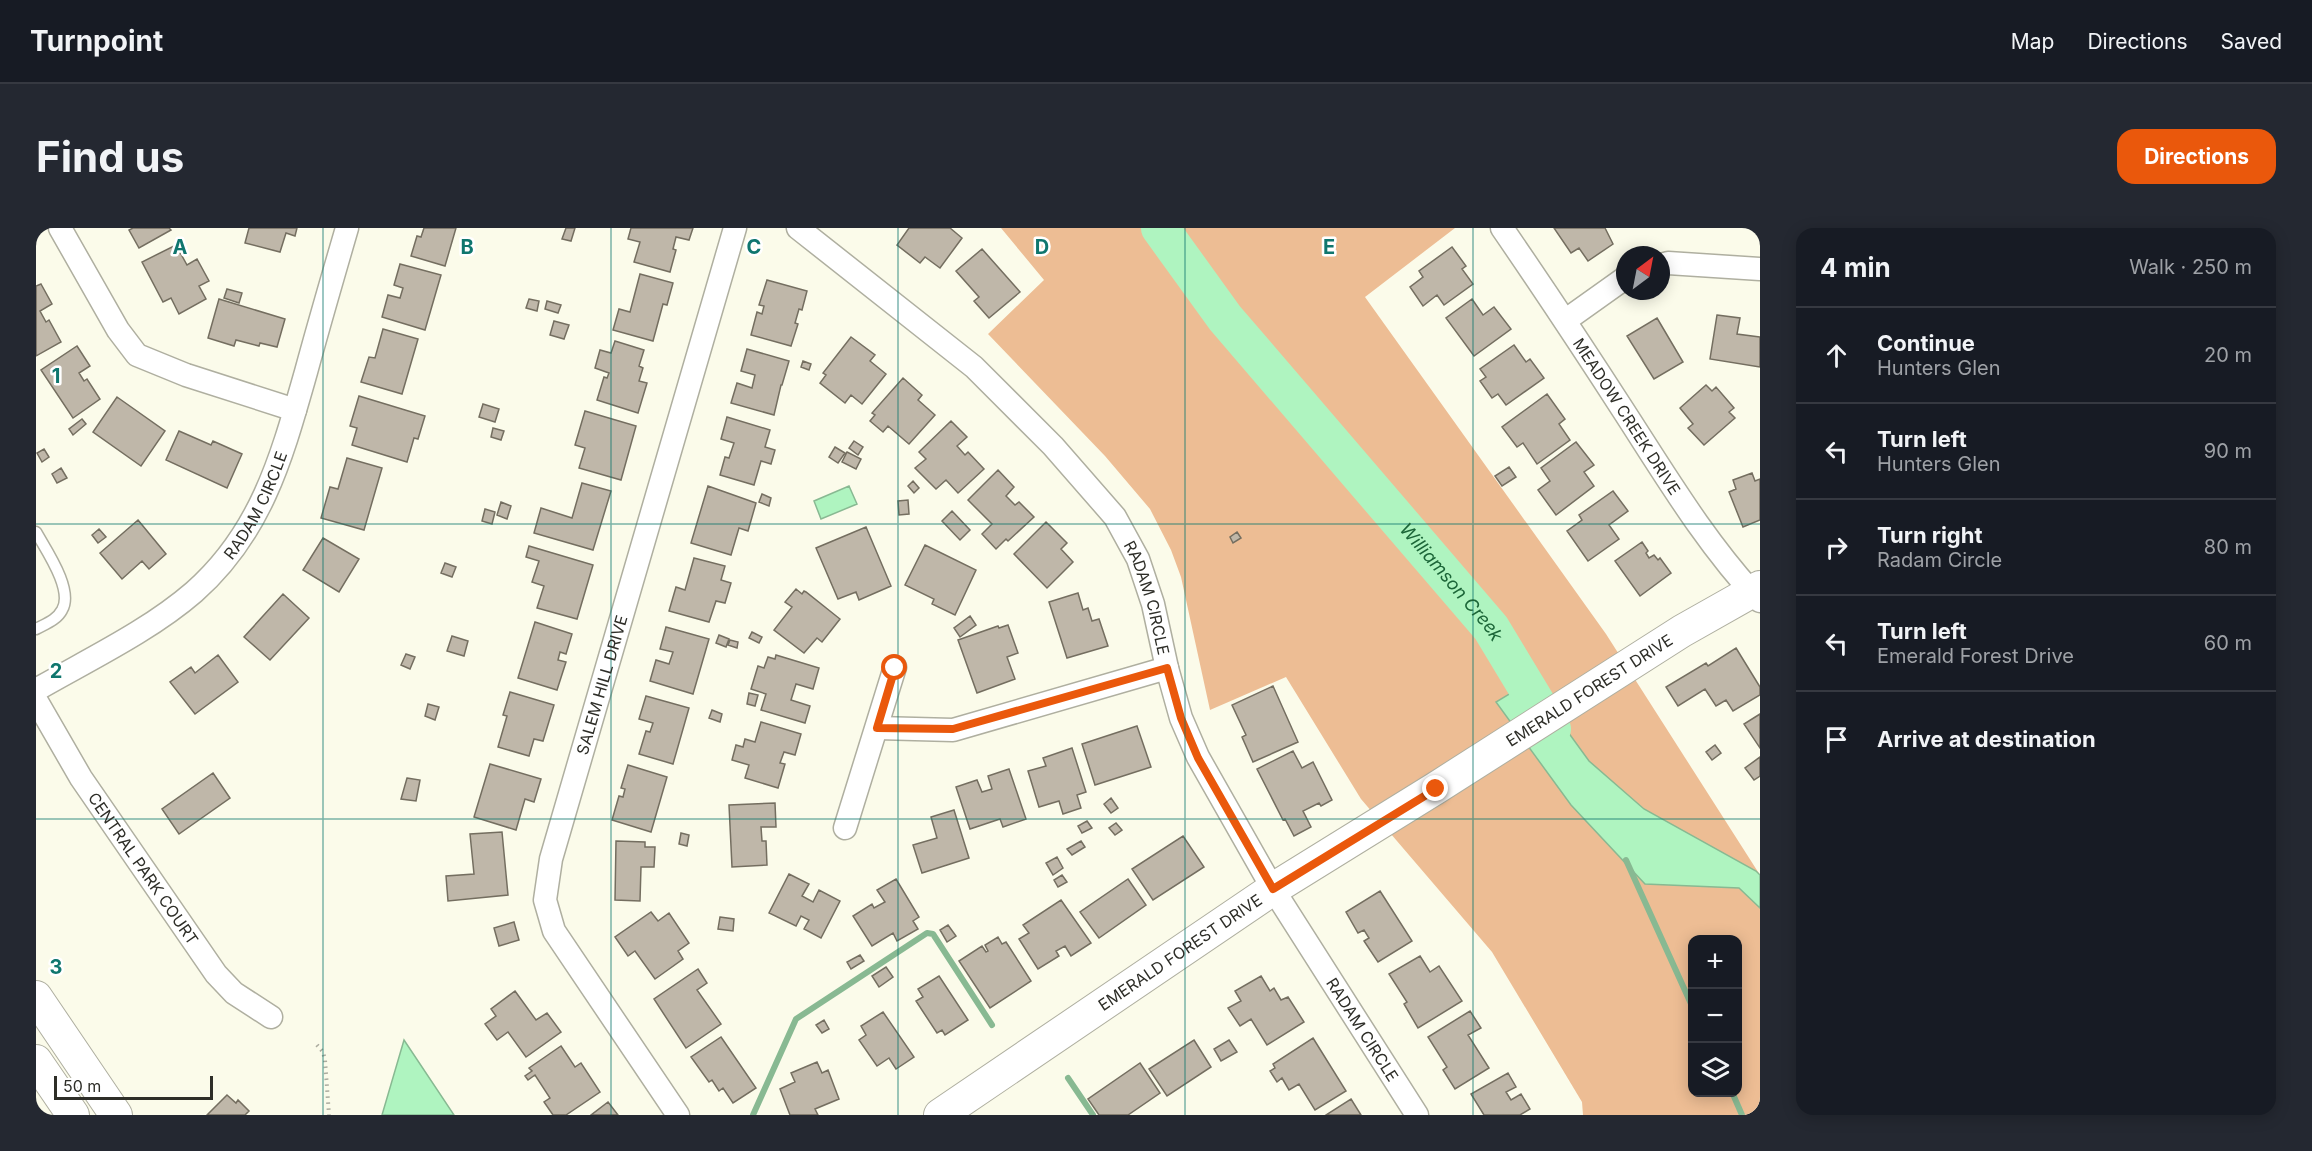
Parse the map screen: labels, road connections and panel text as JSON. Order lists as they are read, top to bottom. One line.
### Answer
{"streets":{"street":["MEADOW CREEK DRIVE","RADAM CIRCLE","SALEM HILL DRIVE","EMERALD FOREST DRIVE","CENTRAL PARK COURT"]},"crossings":[["MEADOW CREEK DRIVE","EMERALD FOREST DRIVE"],["RADAM CIRCLE","EMERALD FOREST DRIVE"]],"water":["Williamson Creek"],"scale_bar":"50 m","north":"top right","page":{"header":"Turnpoint","nav":["Map","Directions","Saved"],"buttons":"Directions","title":"Find us","heading":["4 min","Walk · 250 m"],"list":[["Continue","Hunters Glen","20 m"],["Turn left","Hunters Glen","90 m"],["Turn right","Radam Circle","80 m"],["Turn left","Emerald Forest Drive","60 m"],"Arrive at destination"],"map_buttons":["+","−"],"scale":"50 m"},"grid":{"columns":["A","B","C","D","E"],"rows":["1","2","3"]}}
